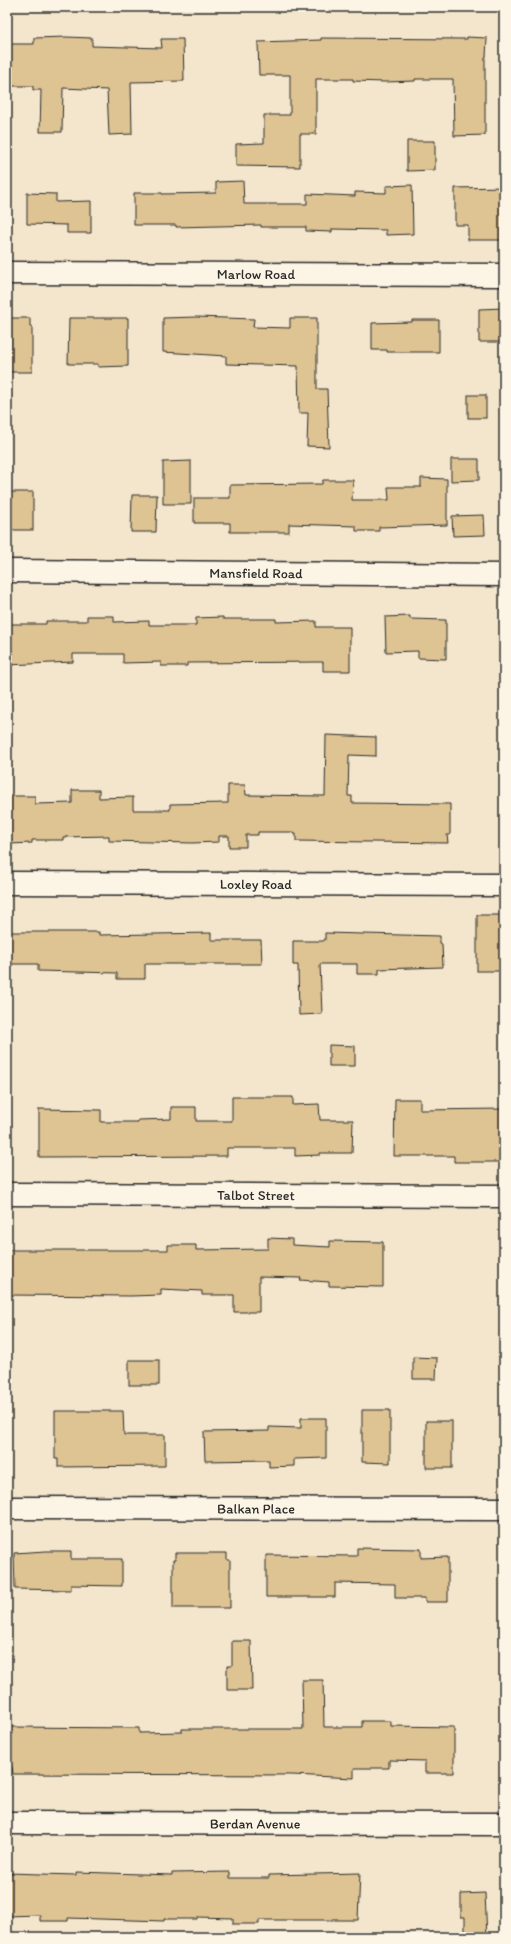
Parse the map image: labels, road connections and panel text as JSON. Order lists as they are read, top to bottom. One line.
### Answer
{"streets":{"street":["Marlow Road","Mansfield Road","Loxley Road","Talbot Street","Balkan Place","Berdan Avenue"]}}
